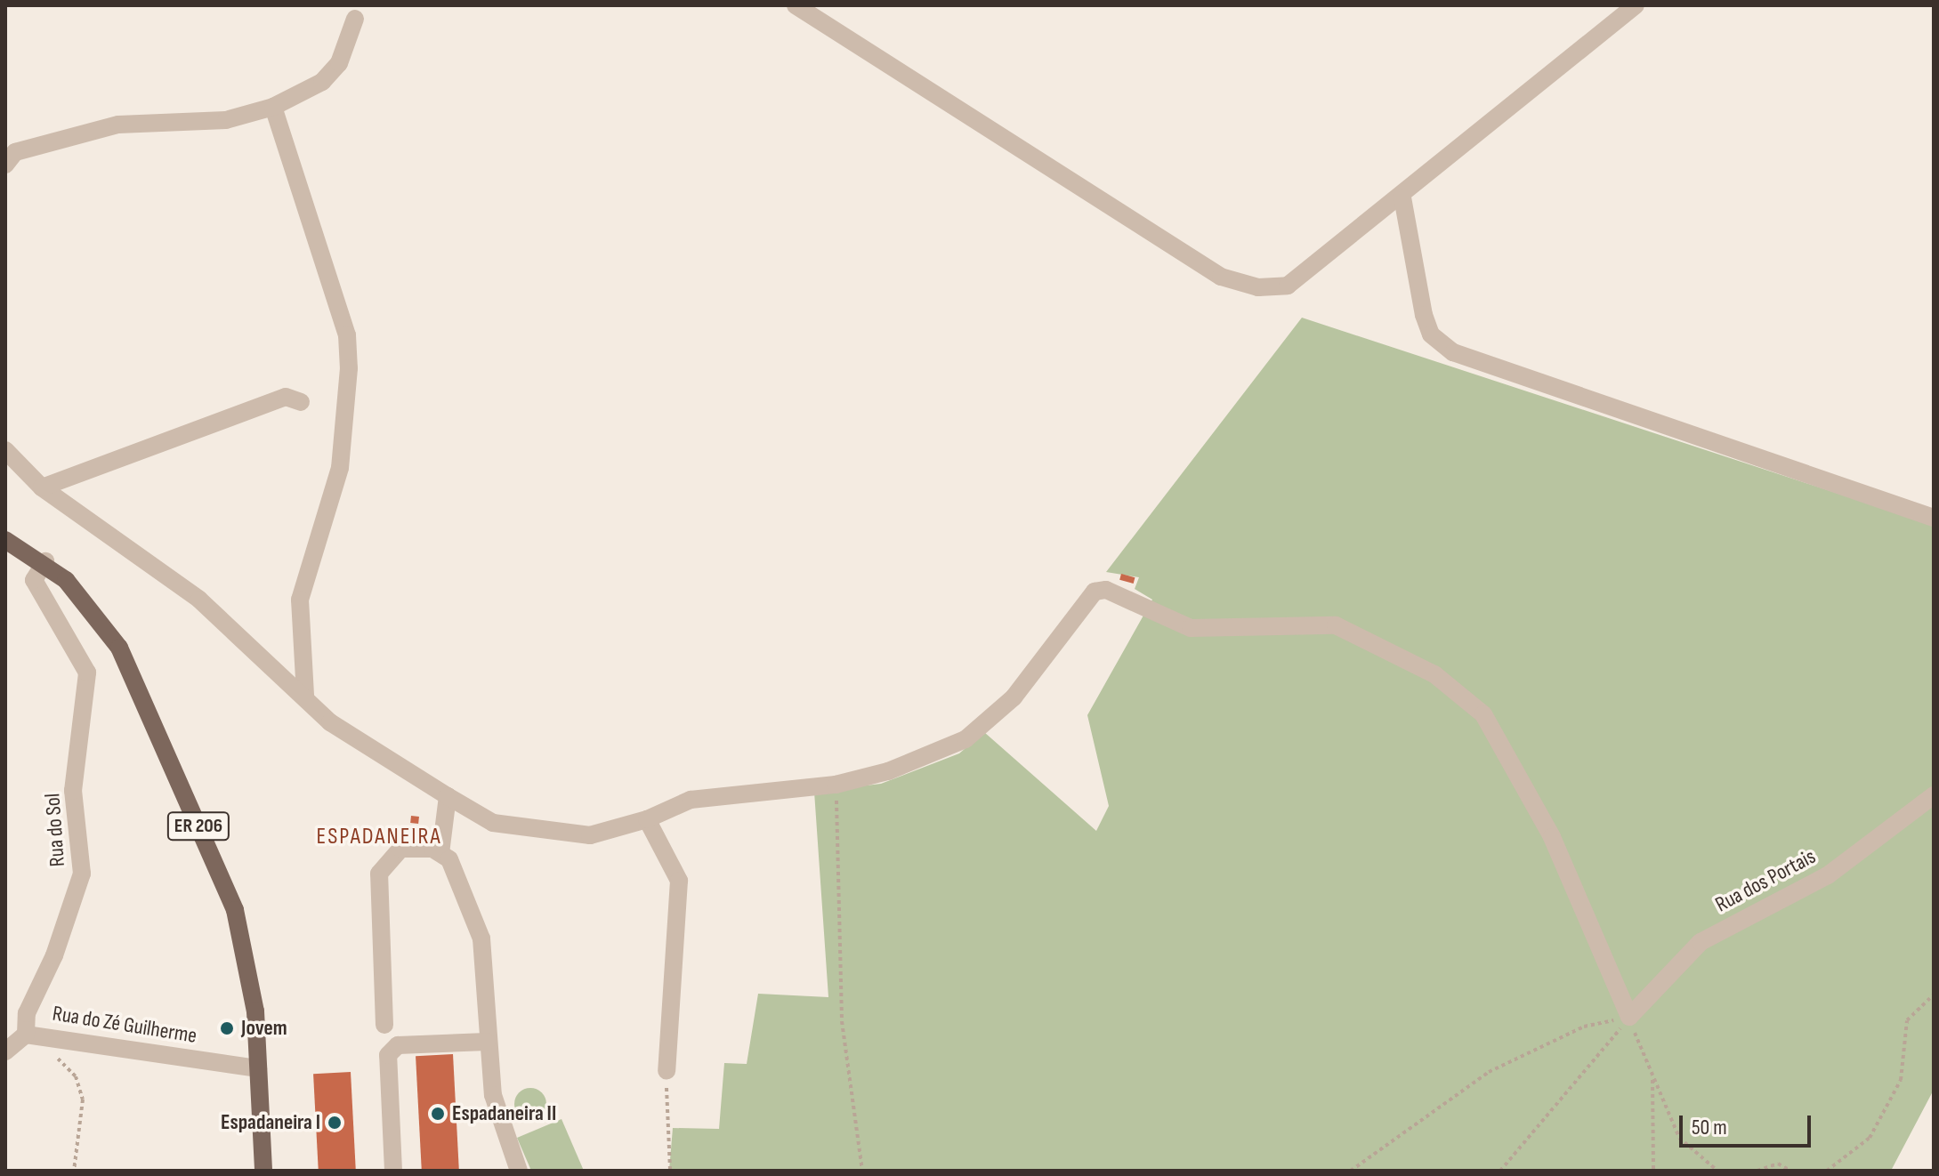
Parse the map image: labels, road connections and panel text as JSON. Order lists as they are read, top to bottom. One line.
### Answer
{"streets":{"main road":["ER 206"],"street":["Rua do Sol","Rua dos Portais","Rua do Zé Guilherme"]},"crossings":[["ER 206","Rua do Sol"],["ER 206","Rua do Zé Guilherme"],["Rua do Sol","Rua do Zé Guilherme"]],"districts":["ESPADANEIRA"],"places":["Jovem","Espadaneira II","Espadaneira I"],"scale_bar":"50 m"}
